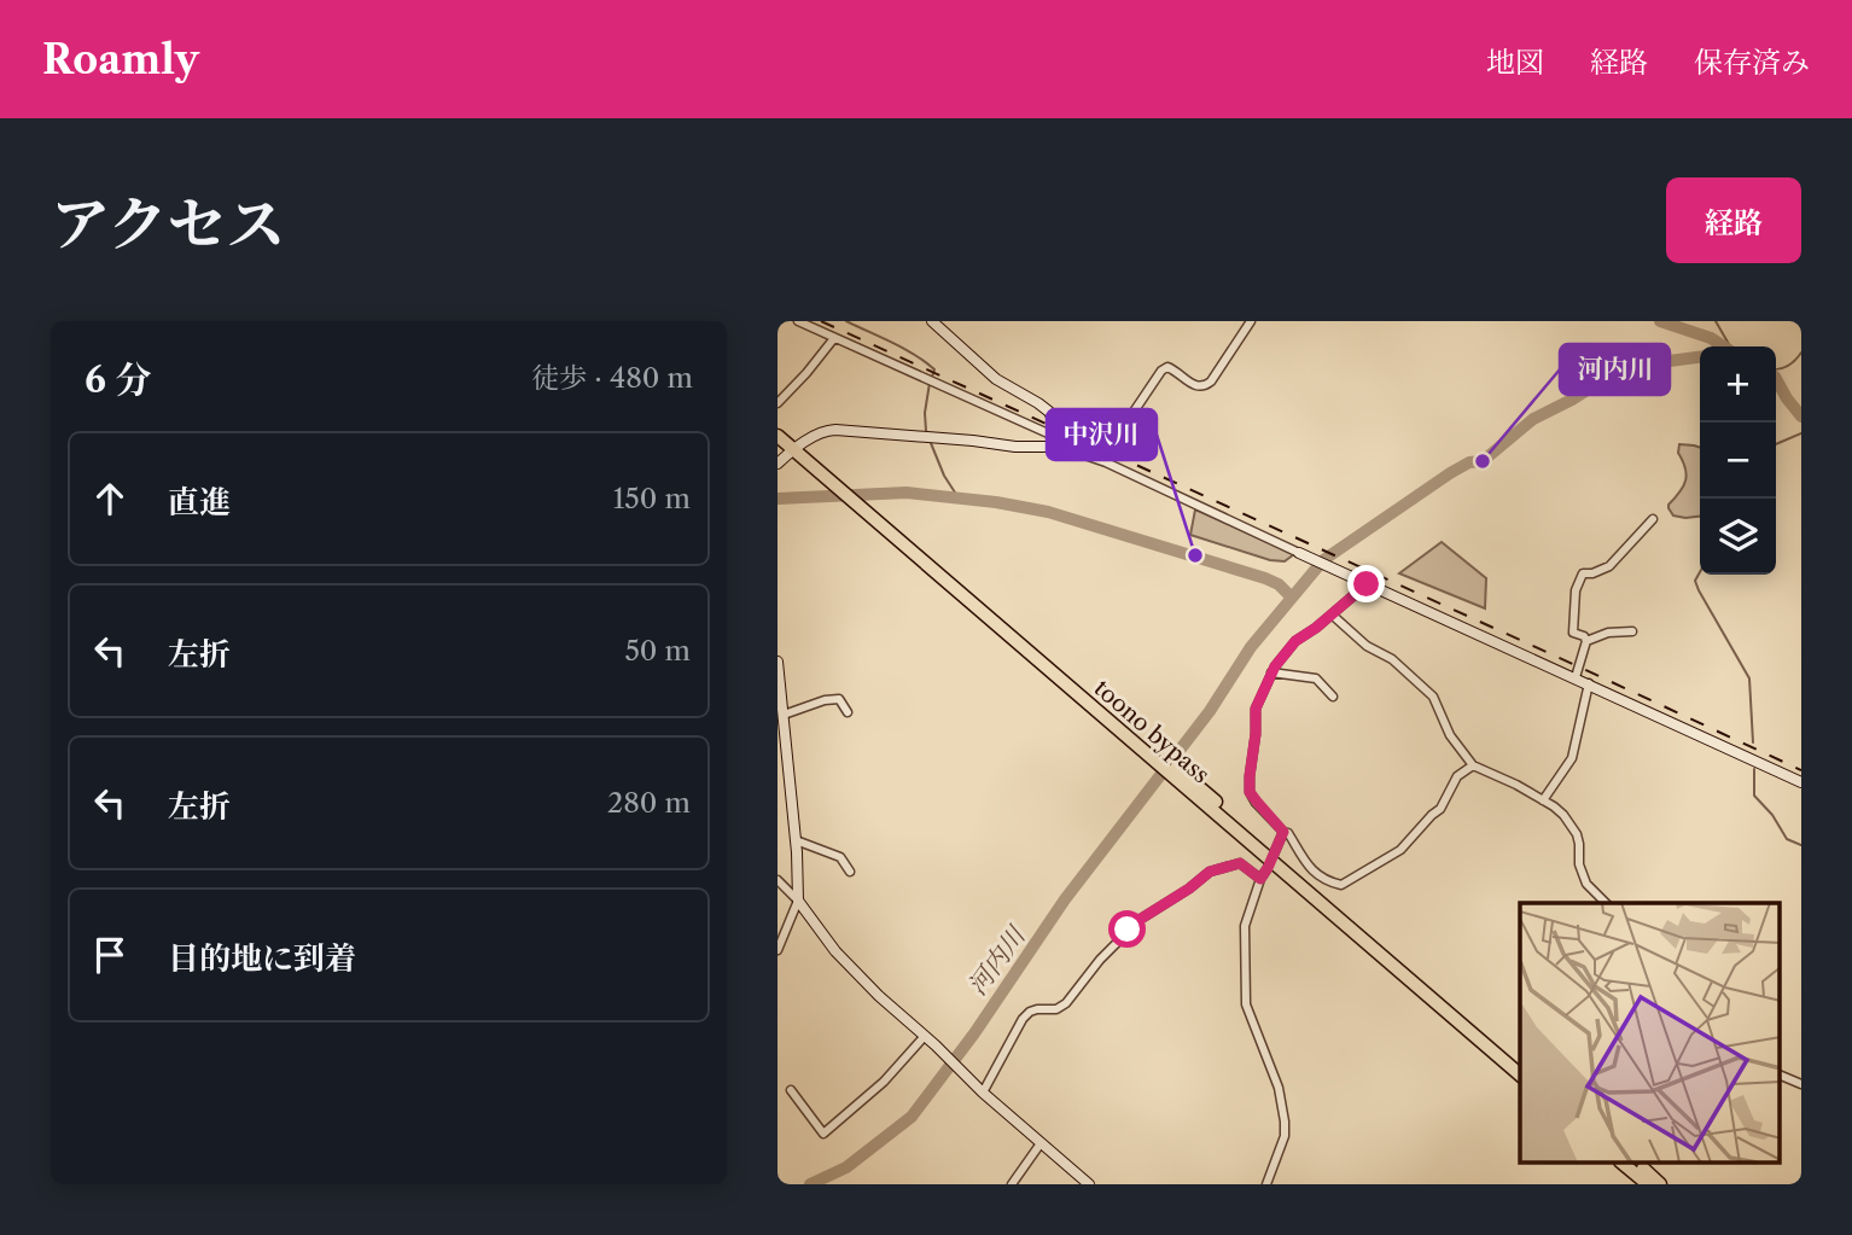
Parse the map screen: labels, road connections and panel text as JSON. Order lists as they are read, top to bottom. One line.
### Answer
{"streets":{"highway":["toono bypass"]},"water":["河内川"],"places":["河内川","中沢川"],"page":{"header":"Roamly","nav":["地図","経路","保存済み"],"title":"アクセス","buttons":"経路","heading":["6 分","徒歩 · 480 m"],"map_buttons":["+","−"],"list":[["直進","150 m"],["左折","50 m"],["左折","280 m"],"目的地に到着"]}}
